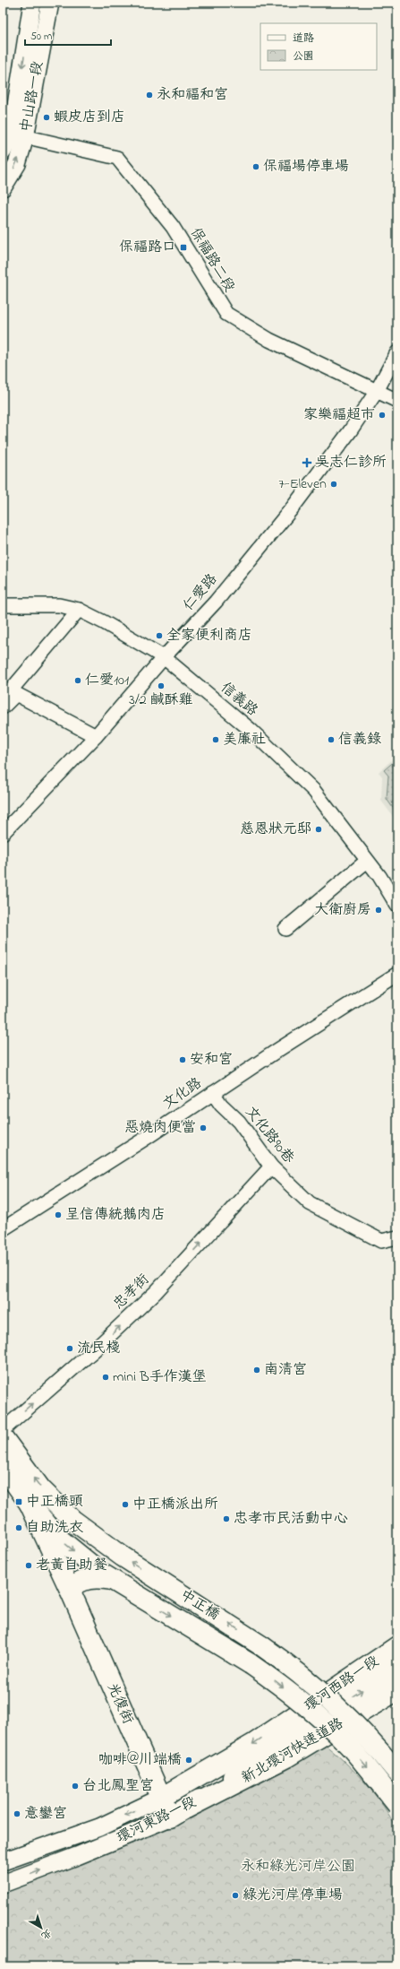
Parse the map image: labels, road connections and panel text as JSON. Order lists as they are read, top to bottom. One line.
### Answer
{"streets":{"main road":["中正橋","環河西路一段","光復街","新北環河快速道路","環河東路一段"],"street":["中山路一段","保福路二段","仁愛路","信義路","文化路","文化路90巷","忠孝街"]},"crossings":[["中山路一段","保福路二段"],["保福路二段","仁愛路"],["仁愛路","信義路"],["文化路","文化路90巷"],["文化路90巷","忠孝街"],["中正橋","光復街"],["環河西路一段","環河東路一段"],["光復街","新北環河快速道路"],["光復街","環河東路一段"],["新北環河快速道路","環河東路一段"]],"one_way":["忠孝街"],"parks":["永和綠光河岸公園"],"places":{"other":["永和福和宮","蝦皮店到店","保福場停車場","家樂福超市","7-Eleven","全家便利商店","仁愛101","3/2 鹹酥雞","美廉社","信義錄","慈恩狀元邸","大衛廚房","安和宮","惡燒肉便當","呈信傳統鵝肉店","流民棧","南清宮","mini B手作漢堡","中正橋派出所","忠孝市民活動中心","自助洗衣","老黃自助餐","咖啡@川端橋","台北鳳聖宮","意鑾宮","綠光河岸停車場"],"transit":["保福路口","中正橋頭"],"health":["吳志仁診所"]},"legend":["道路","公園"],"scale_bar":"50 m","north":"bottom right"}
